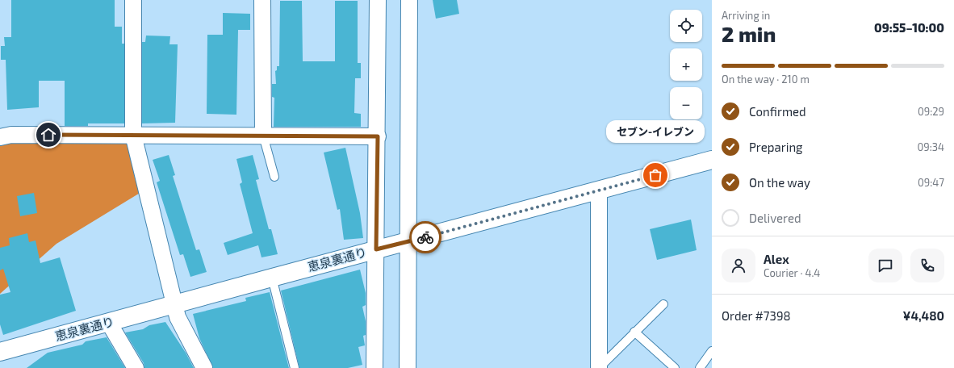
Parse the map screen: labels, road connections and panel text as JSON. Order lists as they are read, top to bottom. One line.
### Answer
{"streets":{"street":["恵泉裏通り"]},"places":["セブン-イレブン"],"page":{"heading":["2 min","Arriving in","09:55–10:00"],"panel":["Alex","Courier · 4.4","Order #7398","¥4,480"],"map_buttons":["+","−"],"bar":"On the way · 210 m","list":[["Confirmed","09:29"],["Preparing","09:34"],["On the way","09:47"],"Delivered"],"bubble":"セブン-イレブン"}}
